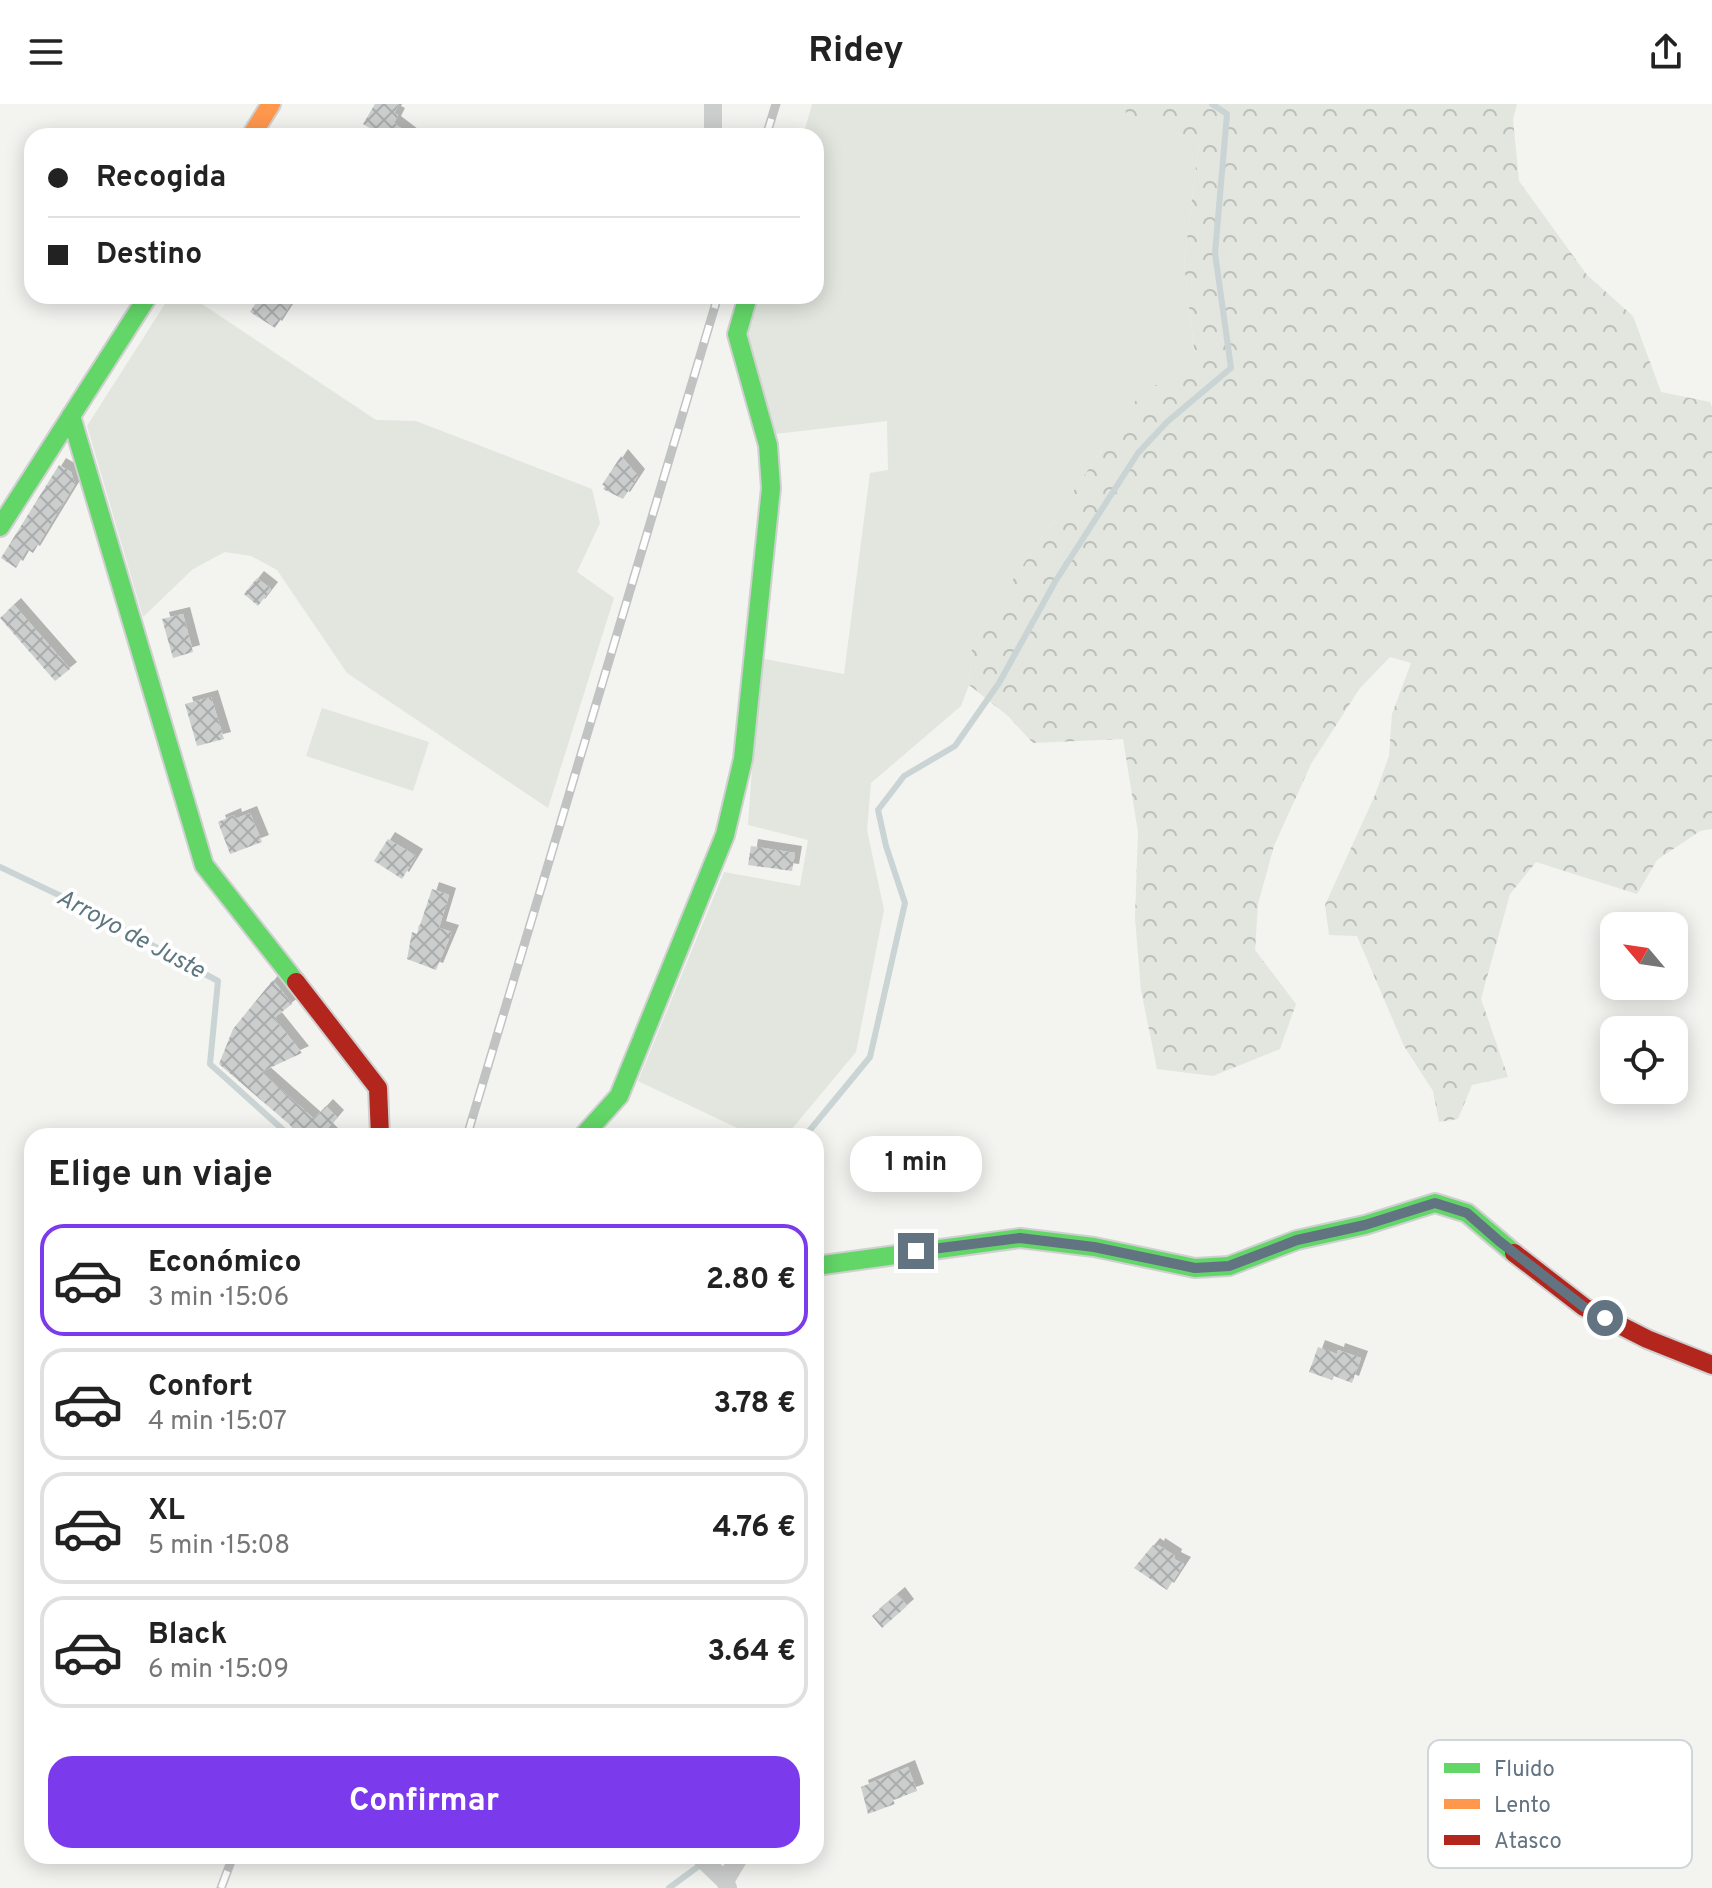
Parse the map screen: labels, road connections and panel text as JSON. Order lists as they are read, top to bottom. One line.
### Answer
{"water":["Arroyo de Juste"],"legend":["Fluido","Lento","Atasco"],"north":"top left","page":{"header":"Ridey","banner":["Recogida","Destino"],"heading":"Elige un viaje","bubble":"1 min","list":[{"name":"Económico","note":"3 min · 15:06","value":"2.80 €"},{"name":"Confort","note":"4 min · 15:07","value":"3.78 €"},{"name":"XL","note":"5 min · 15:08","value":"4.76 €"},{"name":"Black","note":"6 min · 15:09","value":"3.64 €"}],"buttons":"Confirmar"}}
